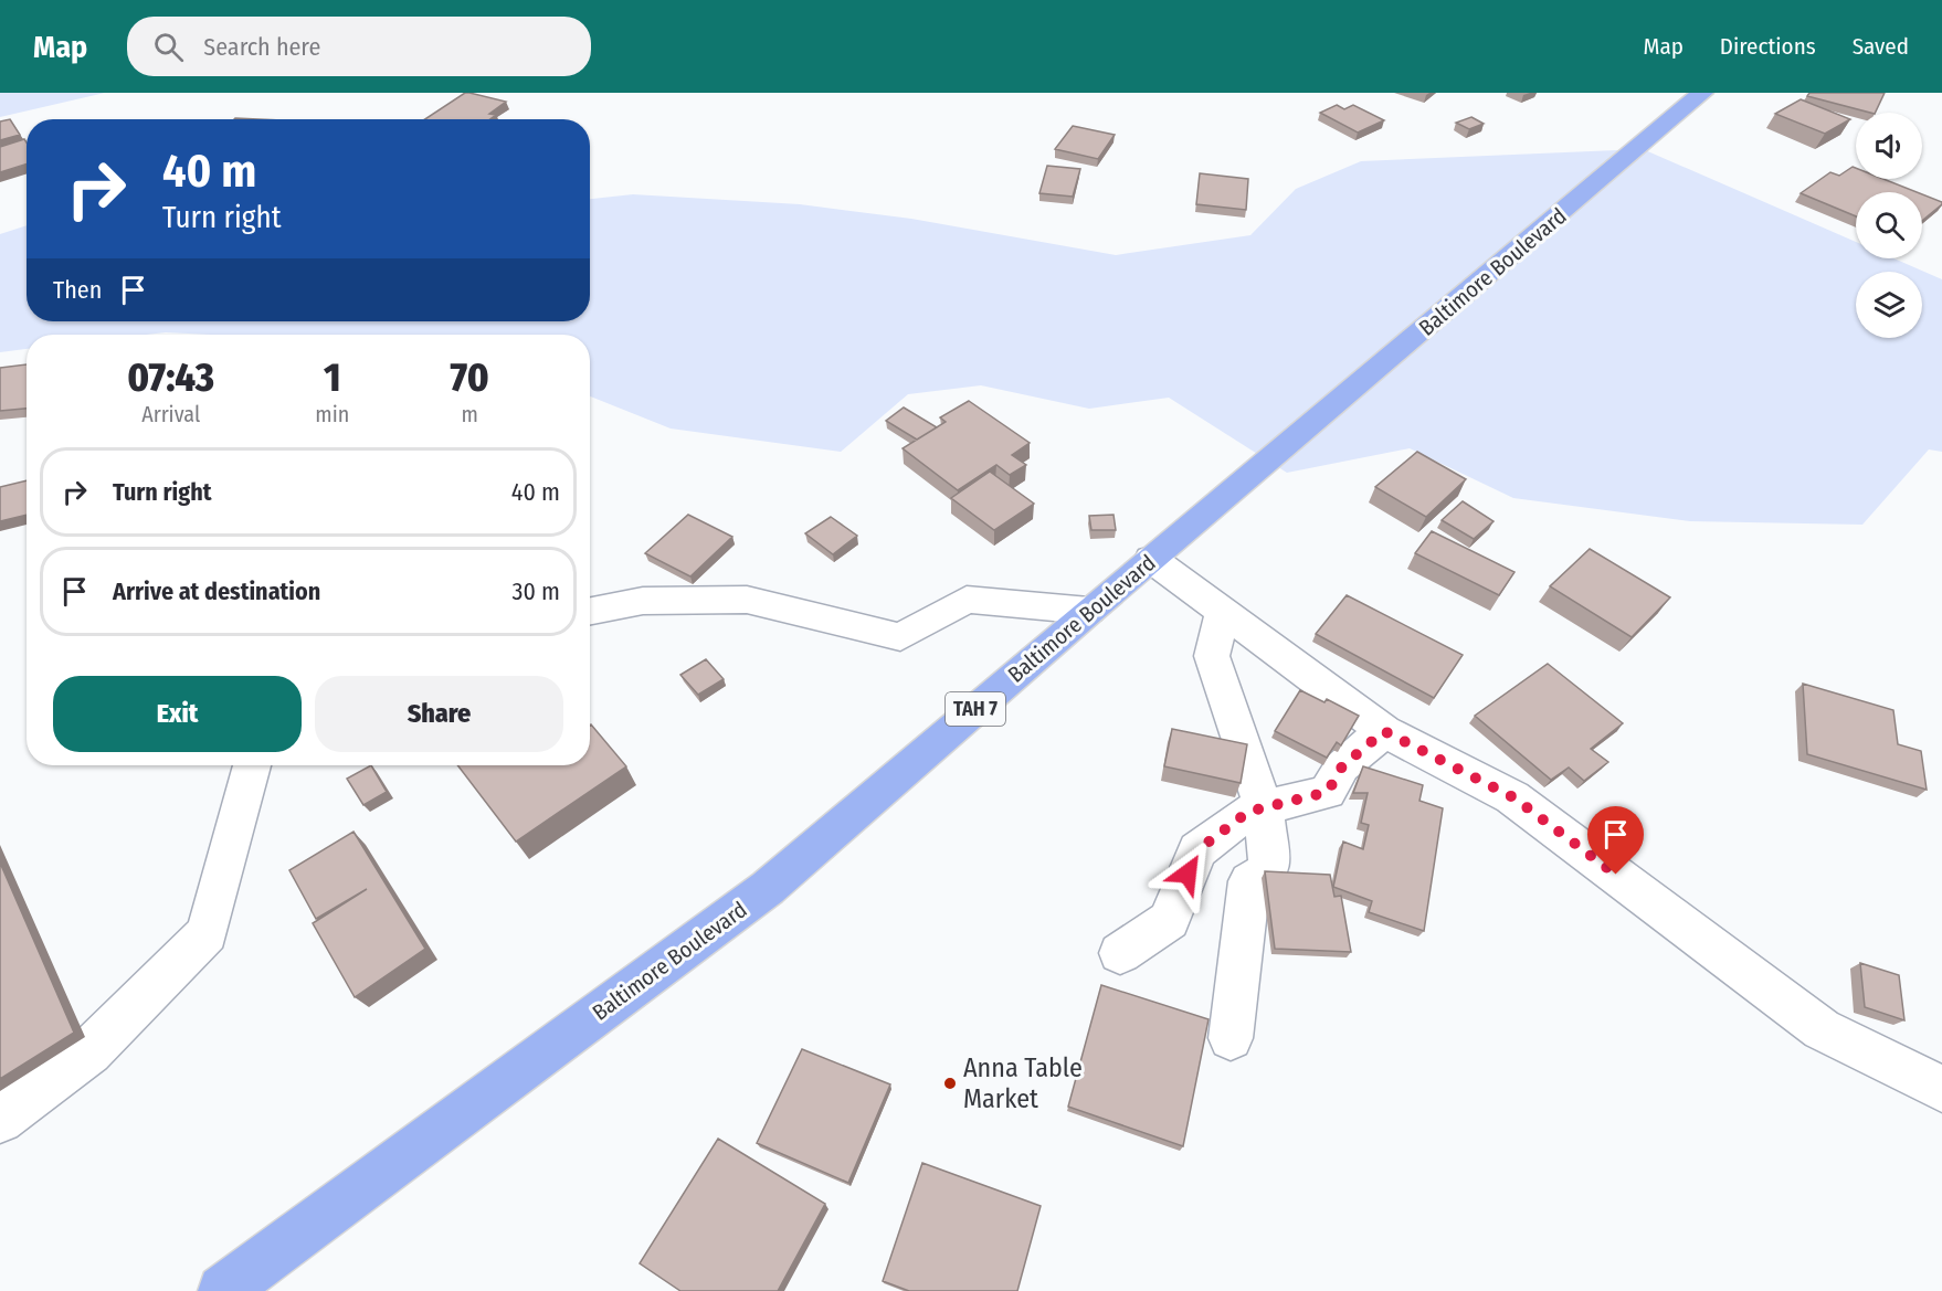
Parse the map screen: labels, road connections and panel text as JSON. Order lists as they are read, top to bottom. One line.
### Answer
{"streets":{"highway":["Baltimore Boulevard","TAH 7"]},"places":["Anna Table Market"],"page":{"header":"Map","search":"Search here","nav":["Map","Directions","Saved"],"turn":["40 m","Turn right"],"then":"Then","eta":["07:43","Arrival","1","min","70","m"],"list":[{"name":"Turn right","value":"40 m"},{"name":"Arrive at destination","value":"30 m"}],"buttons":["Exit","Share"]}}
